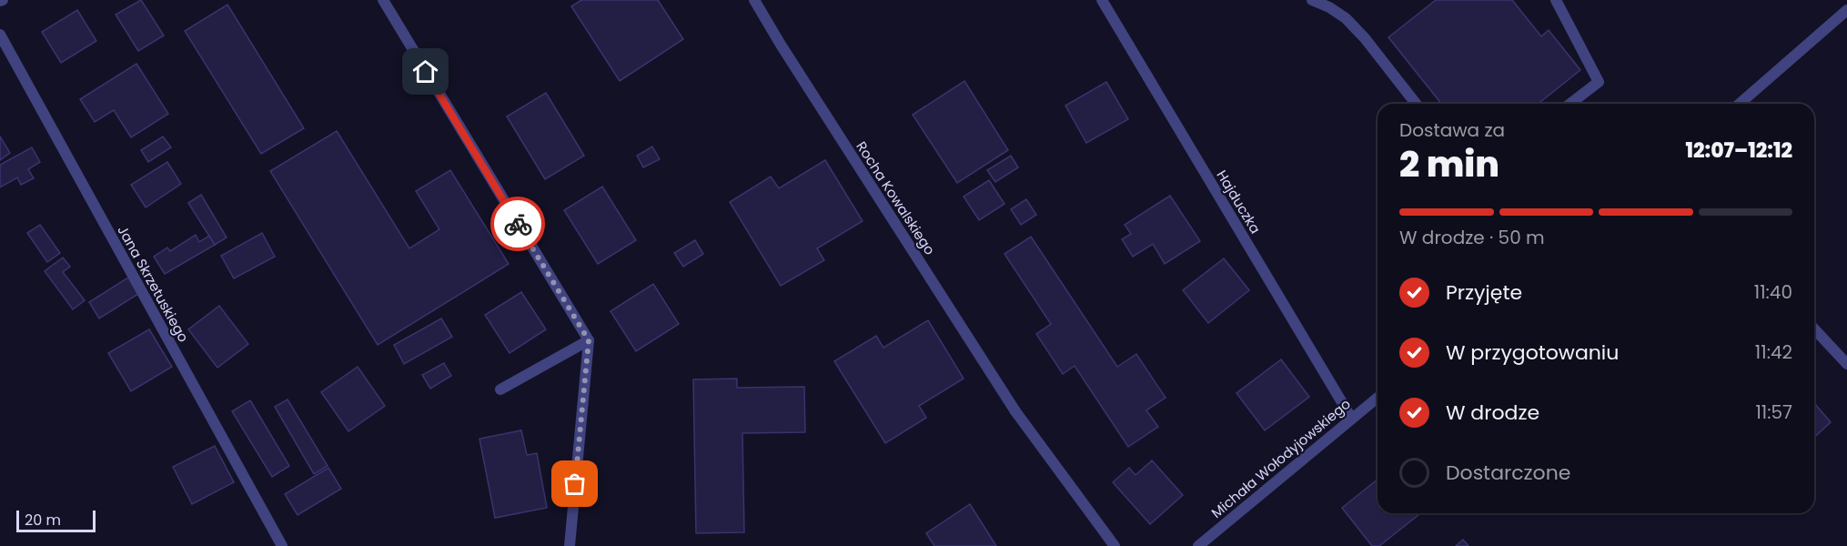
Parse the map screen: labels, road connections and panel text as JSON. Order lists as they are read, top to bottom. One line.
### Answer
{"streets":{"street":["Rocha Kowalskiego","Hajduczka","Jana Skrzetuskiego","Michała Wołodyjowskiego"]},"crossings":[["Hajduczka","Michała Wołodyjowskiego"]],"scale_bar":"20 m","page":{"heading":["2 min","Dostawa za","12:07–12:12"],"bar":"W drodze · 50 m","list":[["Przyjęte","11:40"],["W przygotowaniu","11:42"],["W drodze","11:57"],"Dostarczone"],"scale":"20 m"}}
